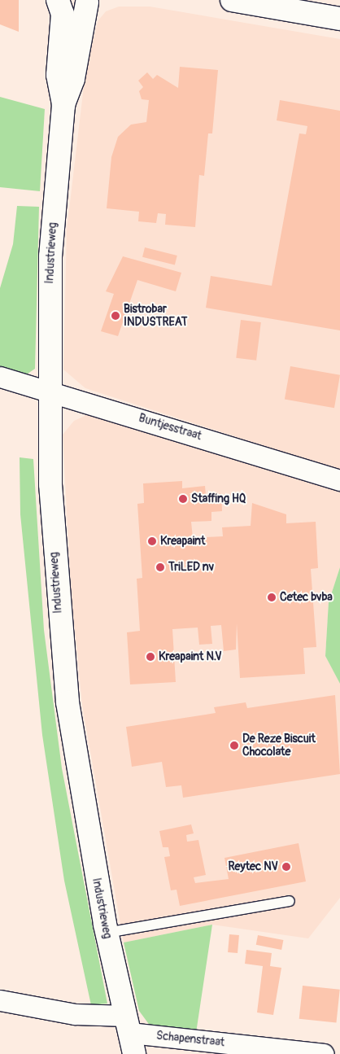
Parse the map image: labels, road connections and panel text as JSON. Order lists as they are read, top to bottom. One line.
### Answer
{"streets":{"main road":["Industrieweg"],"street":["Buntjesstraat","Schapenstraat"]},"crossings":[["Industrieweg","Buntjesstraat"],["Industrieweg","Schapenstraat"]],"places":["Bistrobar INDUSTREAT","Staffing HQ","Kreapaint","TriLED nv","Cetec bvba","Kreapaint N.V","De Reze Biscuit Chocolate","Reytec NV"]}
